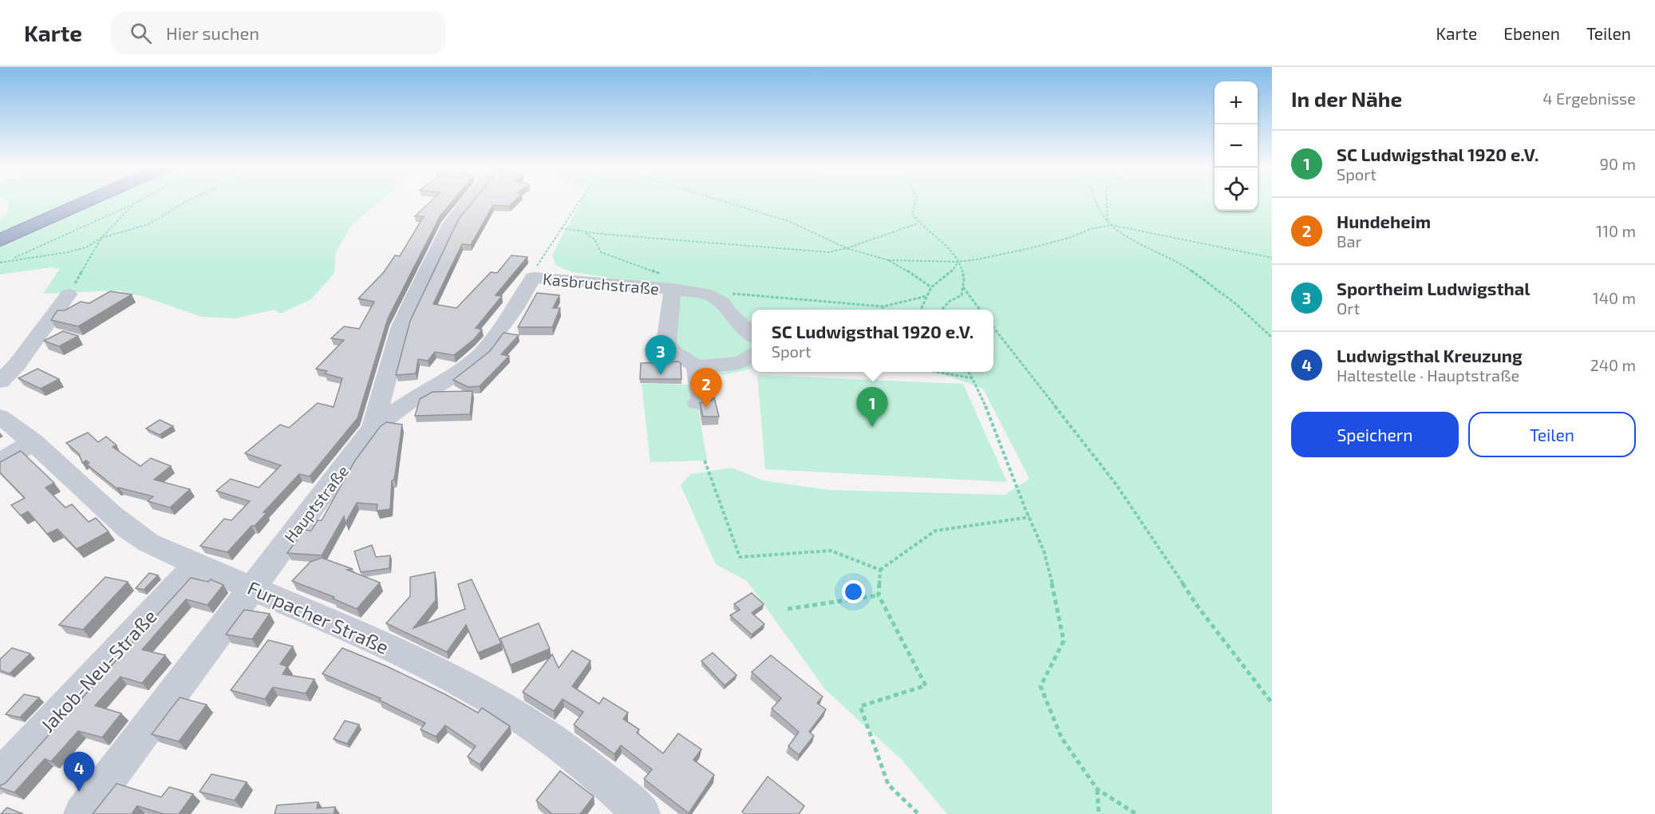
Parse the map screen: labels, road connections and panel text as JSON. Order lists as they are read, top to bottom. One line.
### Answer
{"streets":{"street":["Kasbruchstraße","Hauptstraße","Furpacher Straße","Jakob-Neu-Straße"]},"crossings":[["Kasbruchstraße","Hauptstraße"],["Hauptstraße","Furpacher Straße"],["Furpacher Straße","Jakob-Neu-Straße"]],"page":{"header":"Karte","search":"Hier suchen","nav":["Karte","Ebenen","Teilen"],"heading":["In der Nähe","4 Ergebnisse"],"map_buttons":["+","−"],"list":[{"mark":"1","name":"SC Ludwigsthal 1920 e.V.","note":"Sport","value":"90 m"},{"mark":"2","name":"Hundeheim","note":"Bar","value":"110 m"},{"mark":"3","name":"Sportheim Ludwigsthal","note":"Ort","value":"140 m"},{"mark":"4","name":"Ludwigsthal Kreuzung","note":"Haltestelle · Hauptstraße","value":"240 m"}],"popup":["SC Ludwigsthal 1920 e.V.","Sport"],"pins":["3","2","1","4"],"buttons":["Speichern","Teilen"]}}
